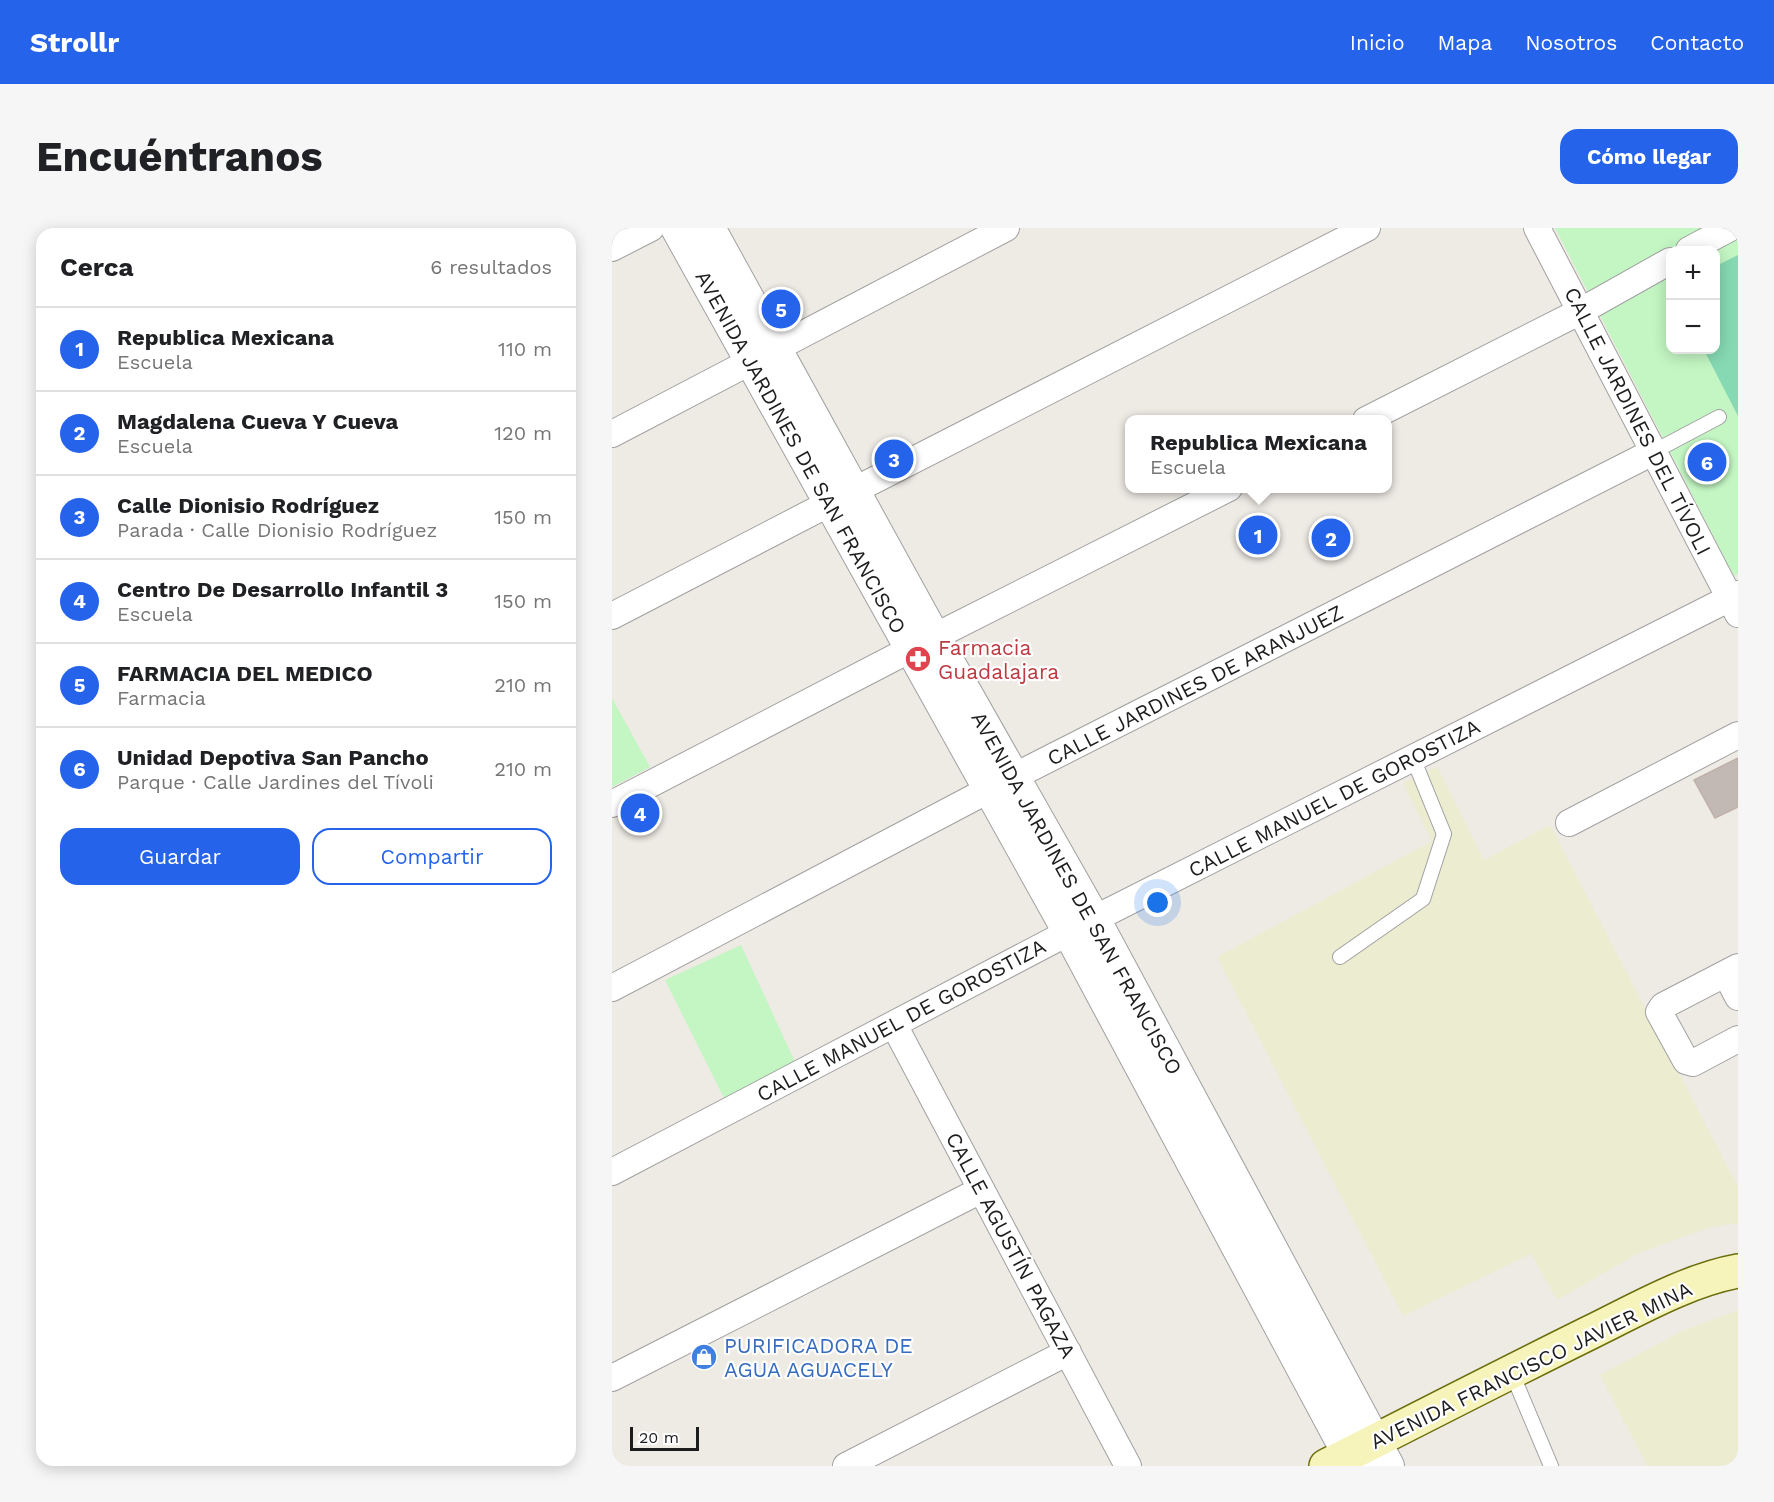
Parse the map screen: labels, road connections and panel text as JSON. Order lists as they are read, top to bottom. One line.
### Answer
{"streets":{"main road":["AVENIDA FRANCISCO JAVIER MINA"],"street":["CALLE JARDINES DEL TÍVOLI","AVENIDA JARDINES DE SAN FRANCISCO","CALLE JARDINES DE ARANJUEZ","CALLE MANUEL DE GOROSTIZA","CALLE AGUSTÍN PAGAZA"]},"crossings":[["CALLE JARDINES DEL TÍVOLI","CALLE JARDINES DE ARANJUEZ"],["CALLE JARDINES DEL TÍVOLI","CALLE MANUEL DE GOROSTIZA"],["AVENIDA JARDINES DE SAN FRANCISCO","CALLE JARDINES DE ARANJUEZ"],["AVENIDA JARDINES DE SAN FRANCISCO","CALLE MANUEL DE GOROSTIZA"],["AVENIDA JARDINES DE SAN FRANCISCO","AVENIDA FRANCISCO JAVIER MINA"],["CALLE MANUEL DE GOROSTIZA","CALLE AGUSTÍN PAGAZA"]],"places":{"pharmacy":["Farmacia Guadalajara"],"shop":["PURIFICADORA DE AGUA AGUACELY"]},"scale_bar":"20 m","page":{"header":"Strollr","nav":["Inicio","Mapa","Nosotros","Contacto"],"buttons":["Cómo llegar",["Guardar","Compartir"]],"title":"Encuéntranos","heading":["Cerca","6 resultados"],"map_buttons":["+","−"],"pins":["5","3","6","1","2","4"],"list":[{"mark":"1","name":"Republica Mexicana","note":"Escuela","value":"110 m"},{"mark":"2","name":"Magdalena Cueva Y Cueva","note":"Escuela","value":"120 m"},{"mark":"3","name":"Calle Dionisio Rodríguez","note":"Parada · Calle Dionisio Rodríguez","value":"150 m"},{"mark":"4","name":"Centro De Desarrollo Infantil 3","note":"Escuela","value":"150 m"},{"mark":"5","name":"FARMACIA DEL MEDICO","note":"Farmacia","value":"210 m"},{"mark":"6","name":"Unidad Depotiva San Pancho","note":"Parque · Calle Jardines del Tívoli","value":"210 m"}],"popup":["Republica Mexicana","Escuela"],"scale":"20 m"}}
